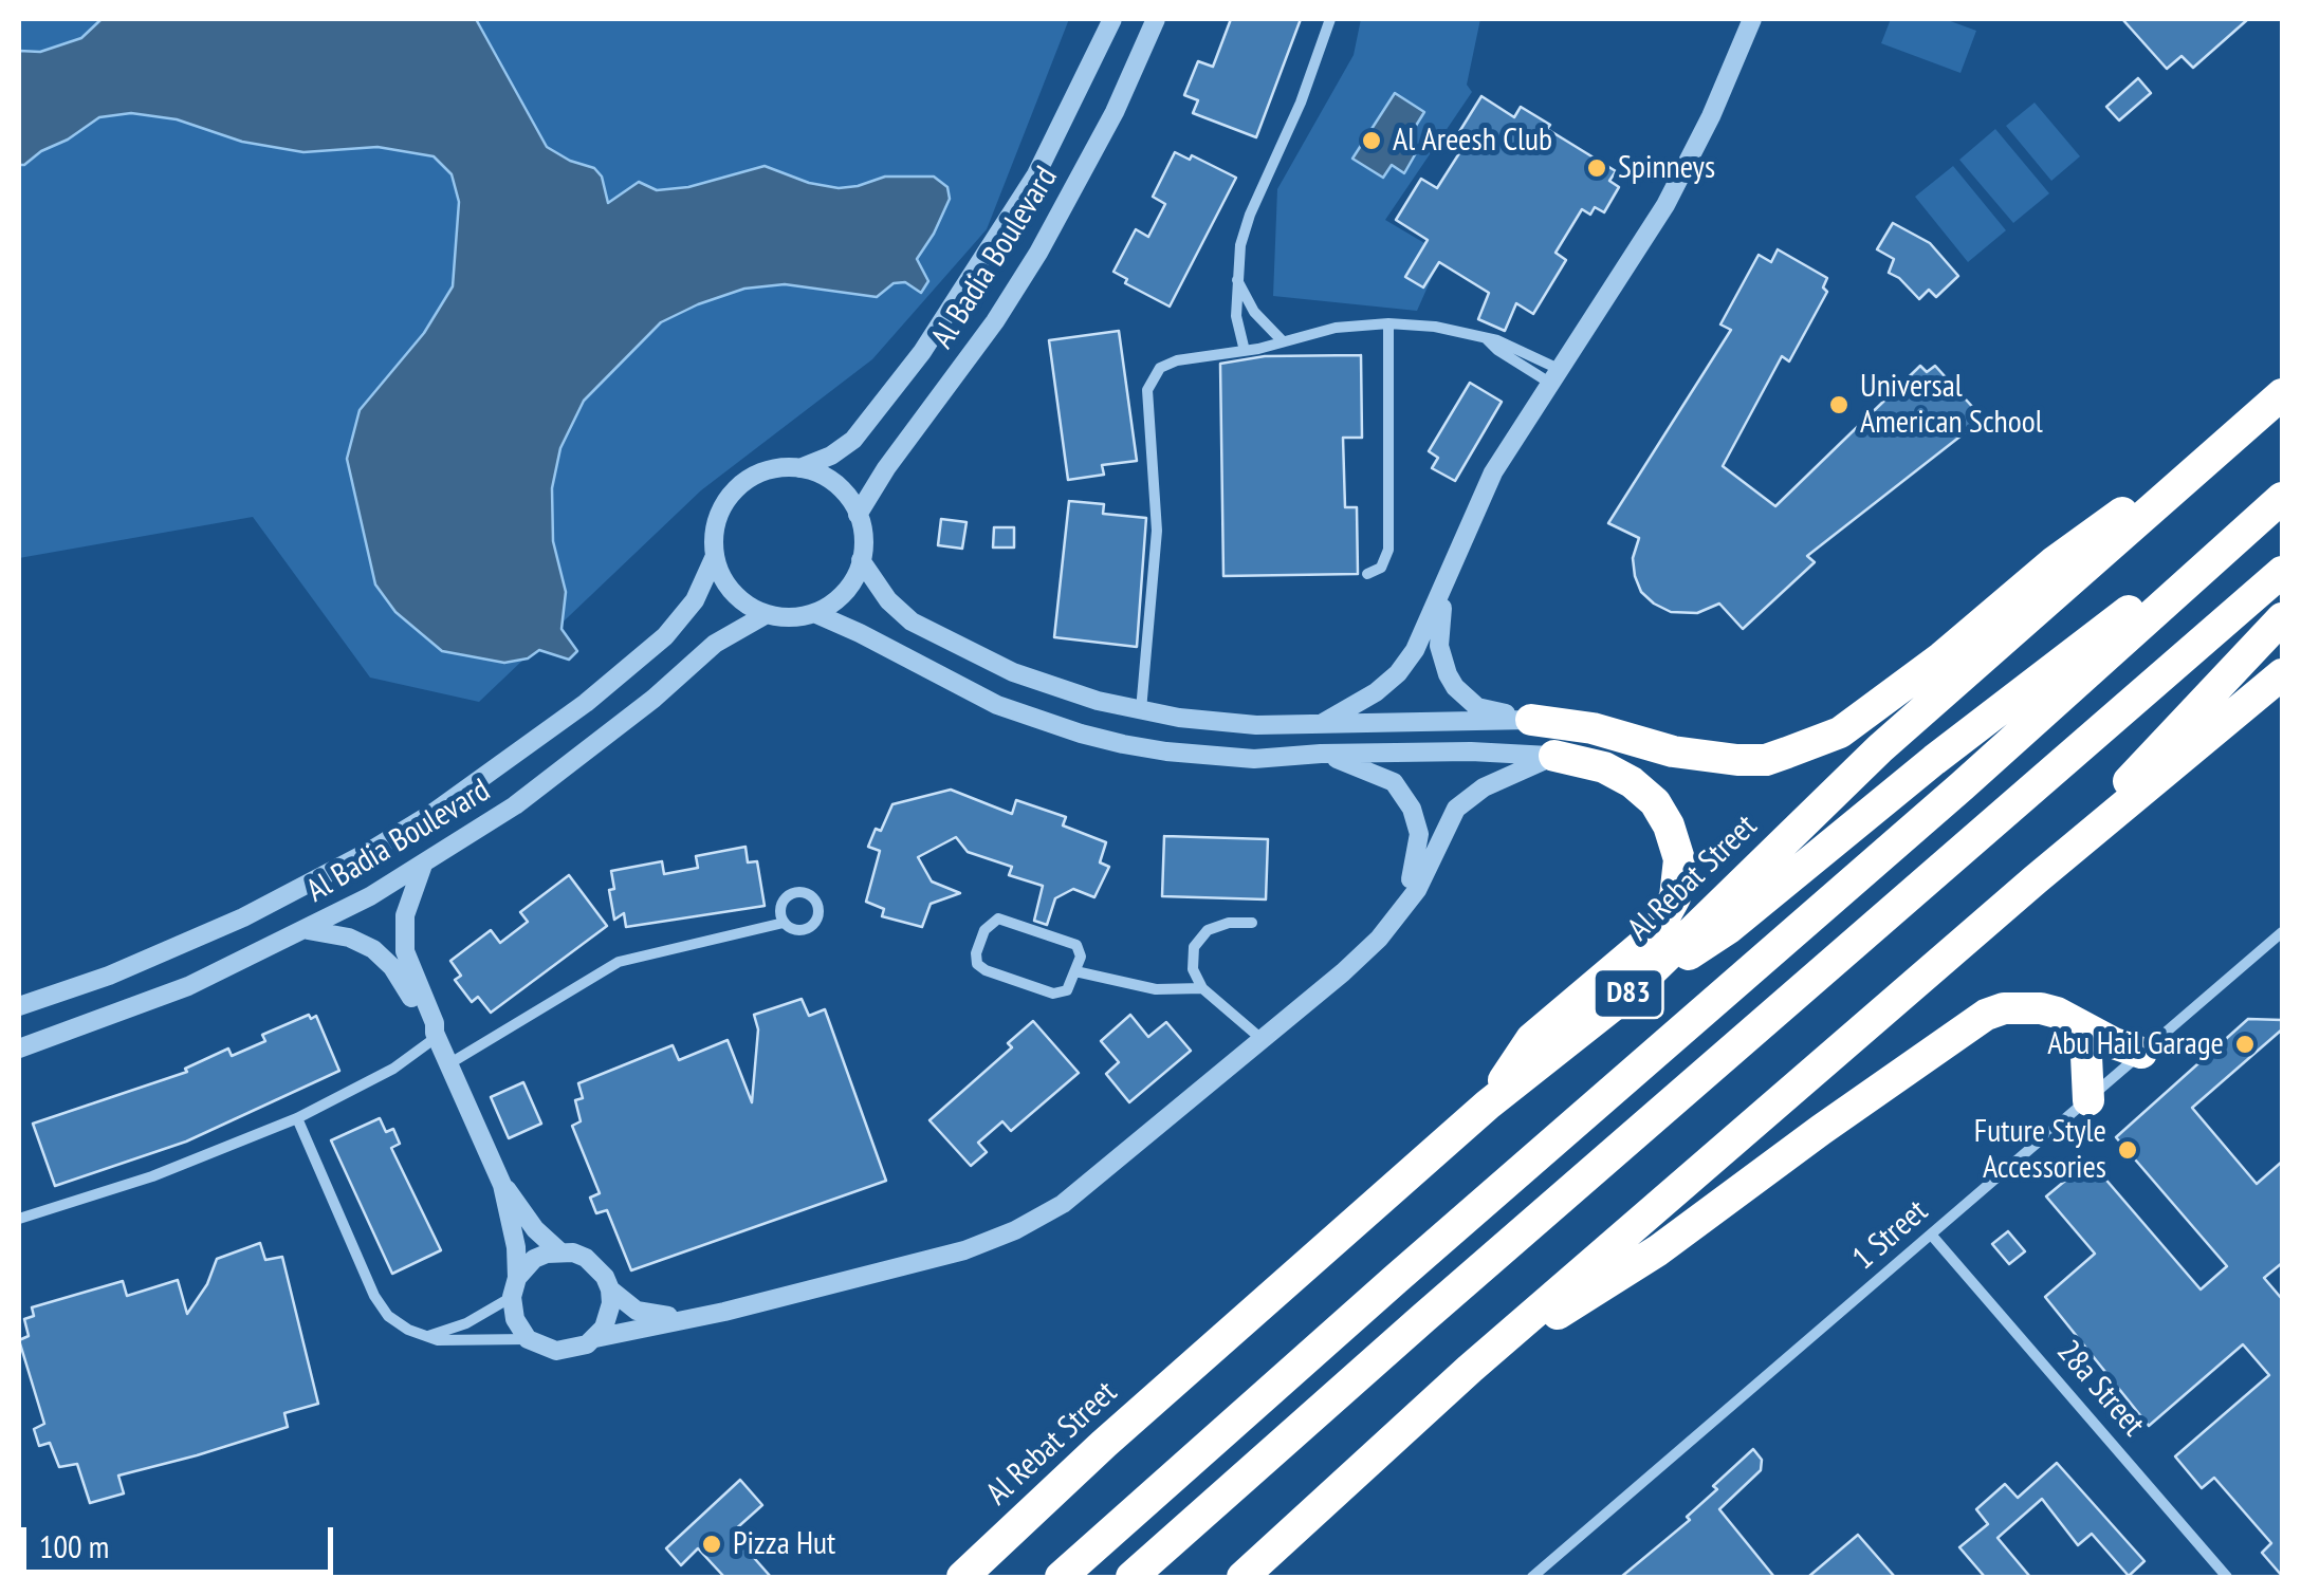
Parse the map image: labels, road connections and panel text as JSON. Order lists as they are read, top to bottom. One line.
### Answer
{"streets":{"highway":["Al Rebat Street","D83"],"street":["Al Badia Boulevard","1 Street","28a Street"]},"crossings":[["1 Street","28a Street"]],"places":["Al Areesh Club","Spinneys","Universal American School","Abu Hail Garage","Future Style Accessories","Pizza Hut"],"scale_bar":"100 m"}
